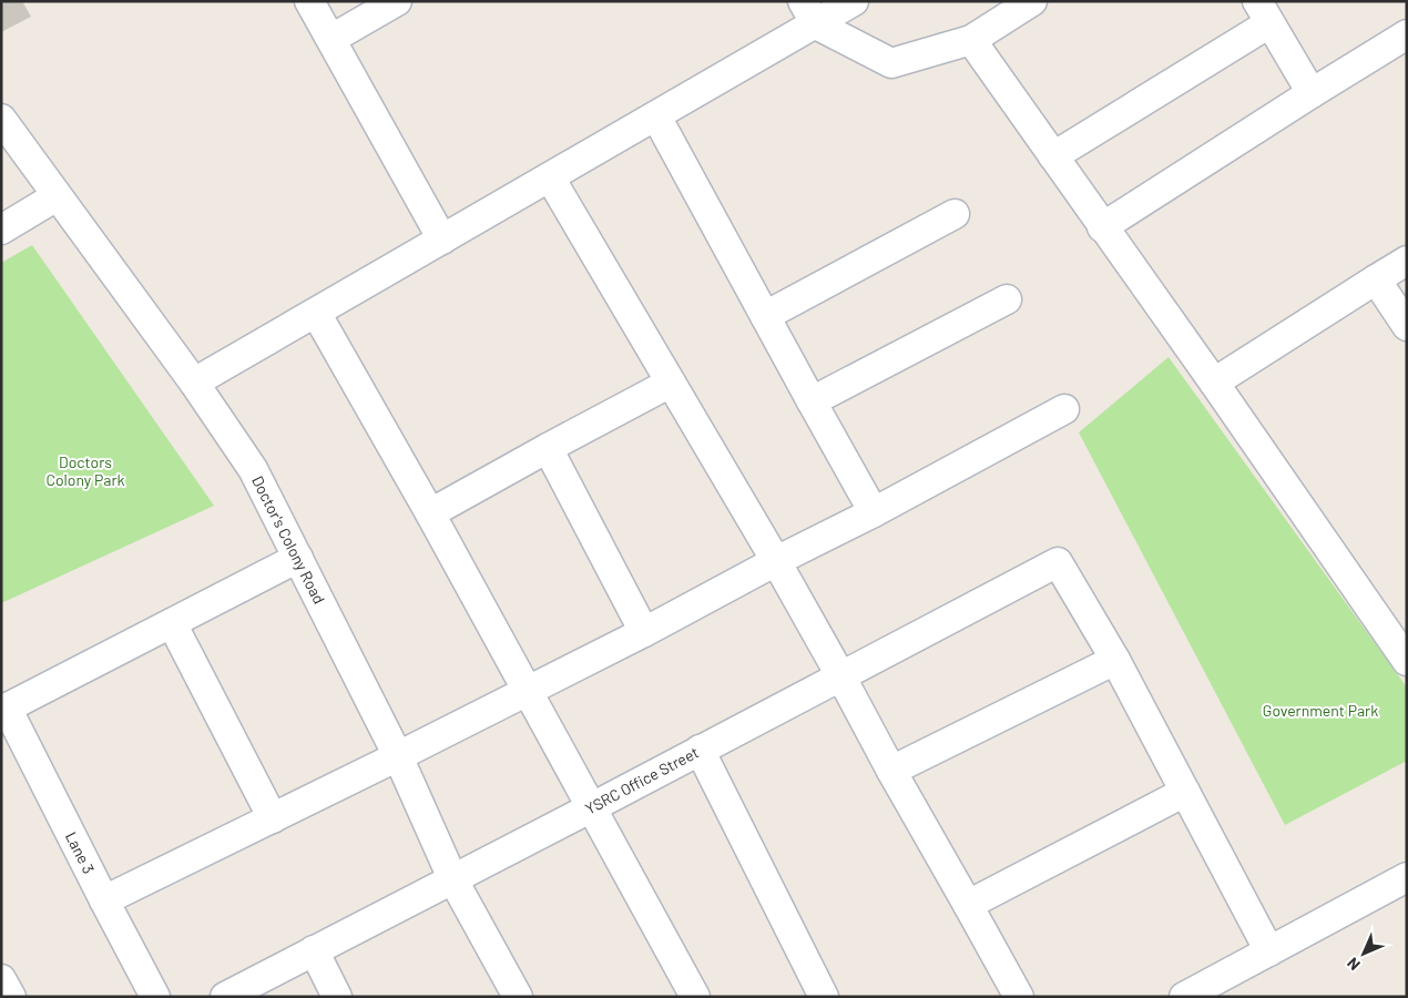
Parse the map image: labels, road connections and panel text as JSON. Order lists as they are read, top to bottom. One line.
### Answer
{"streets":{"street":["Doctor's Colony Road","YSRC Office Street","Lane 3"]},"crossings":[["Doctor's Colony Road","YSRC Office Street"]],"parks":["Doctors Colony Park","Government Park"],"north":"bottom left"}
